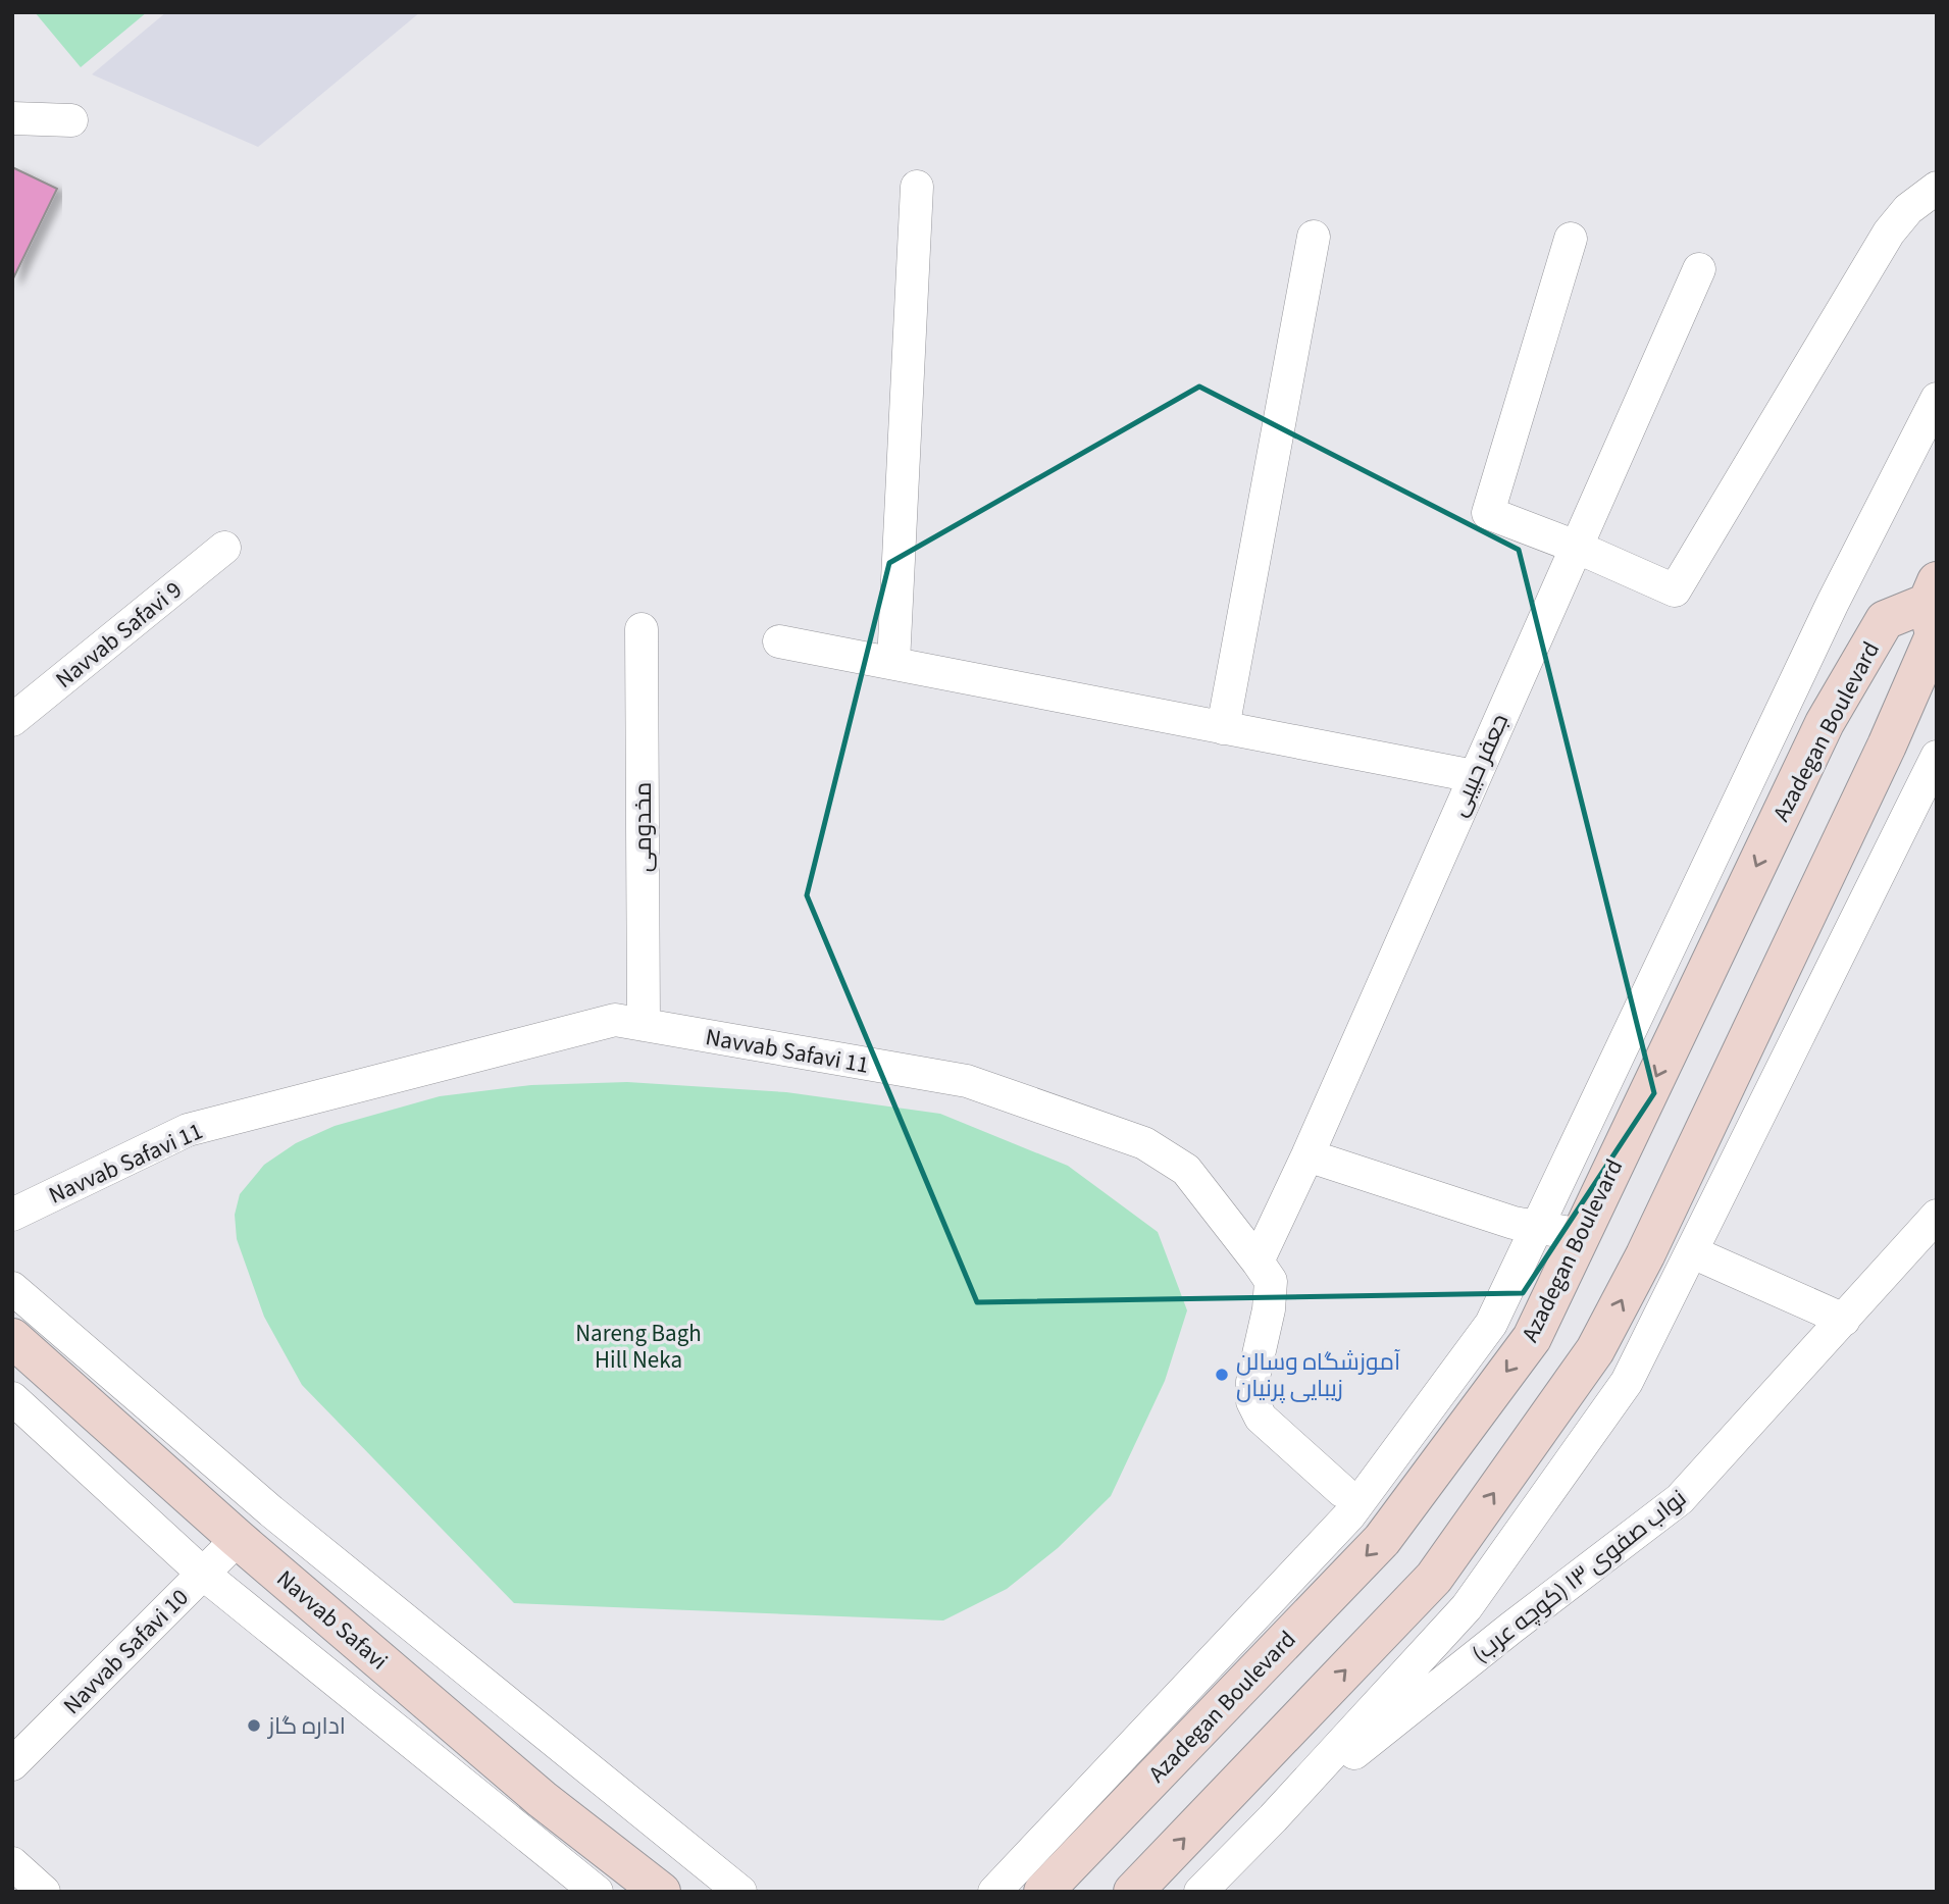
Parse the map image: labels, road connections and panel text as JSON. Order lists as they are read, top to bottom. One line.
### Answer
{"streets":{"main road":["Azadegan Boulevard","Navvab Safavi"],"street":["Navvab Safavi 9","جعفر حبیبی","مخدومی","Navvab Safavi 11","نواب صفوی ۱۳ (کوچه عرب)","Navvab Safavi 10"]},"crossings":[["جعفر حبیبی","Navvab Safavi 11"],["مخدومی","Navvab Safavi 11"],["Navvab Safavi","Navvab Safavi 10"]],"parks":["Nareng Bagh Hill Neka"],"places":["آموزشگاه وسالن زیبایی پرنیان","اداره گاز"]}
